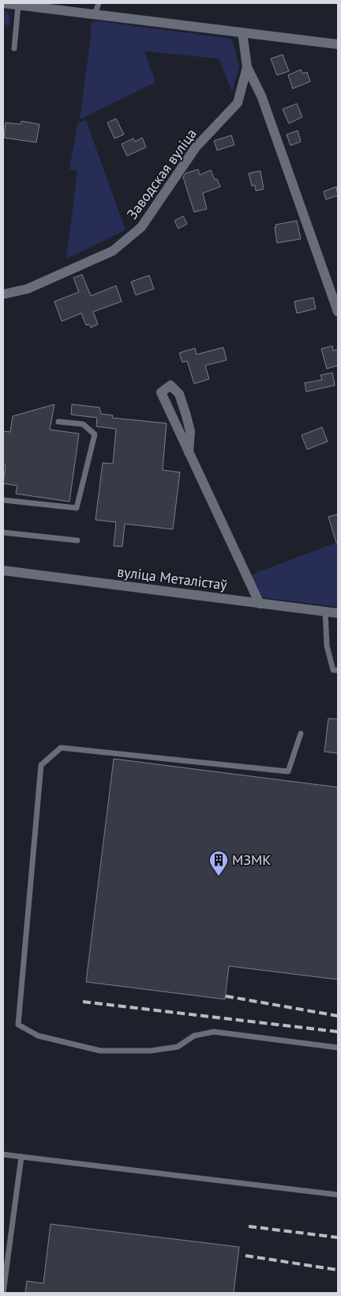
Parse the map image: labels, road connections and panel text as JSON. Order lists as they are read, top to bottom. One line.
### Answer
{"streets":{"street":["Заводская вуліца","вуліца Металістаў"]},"places":{"building":["МЗМК"]}}
